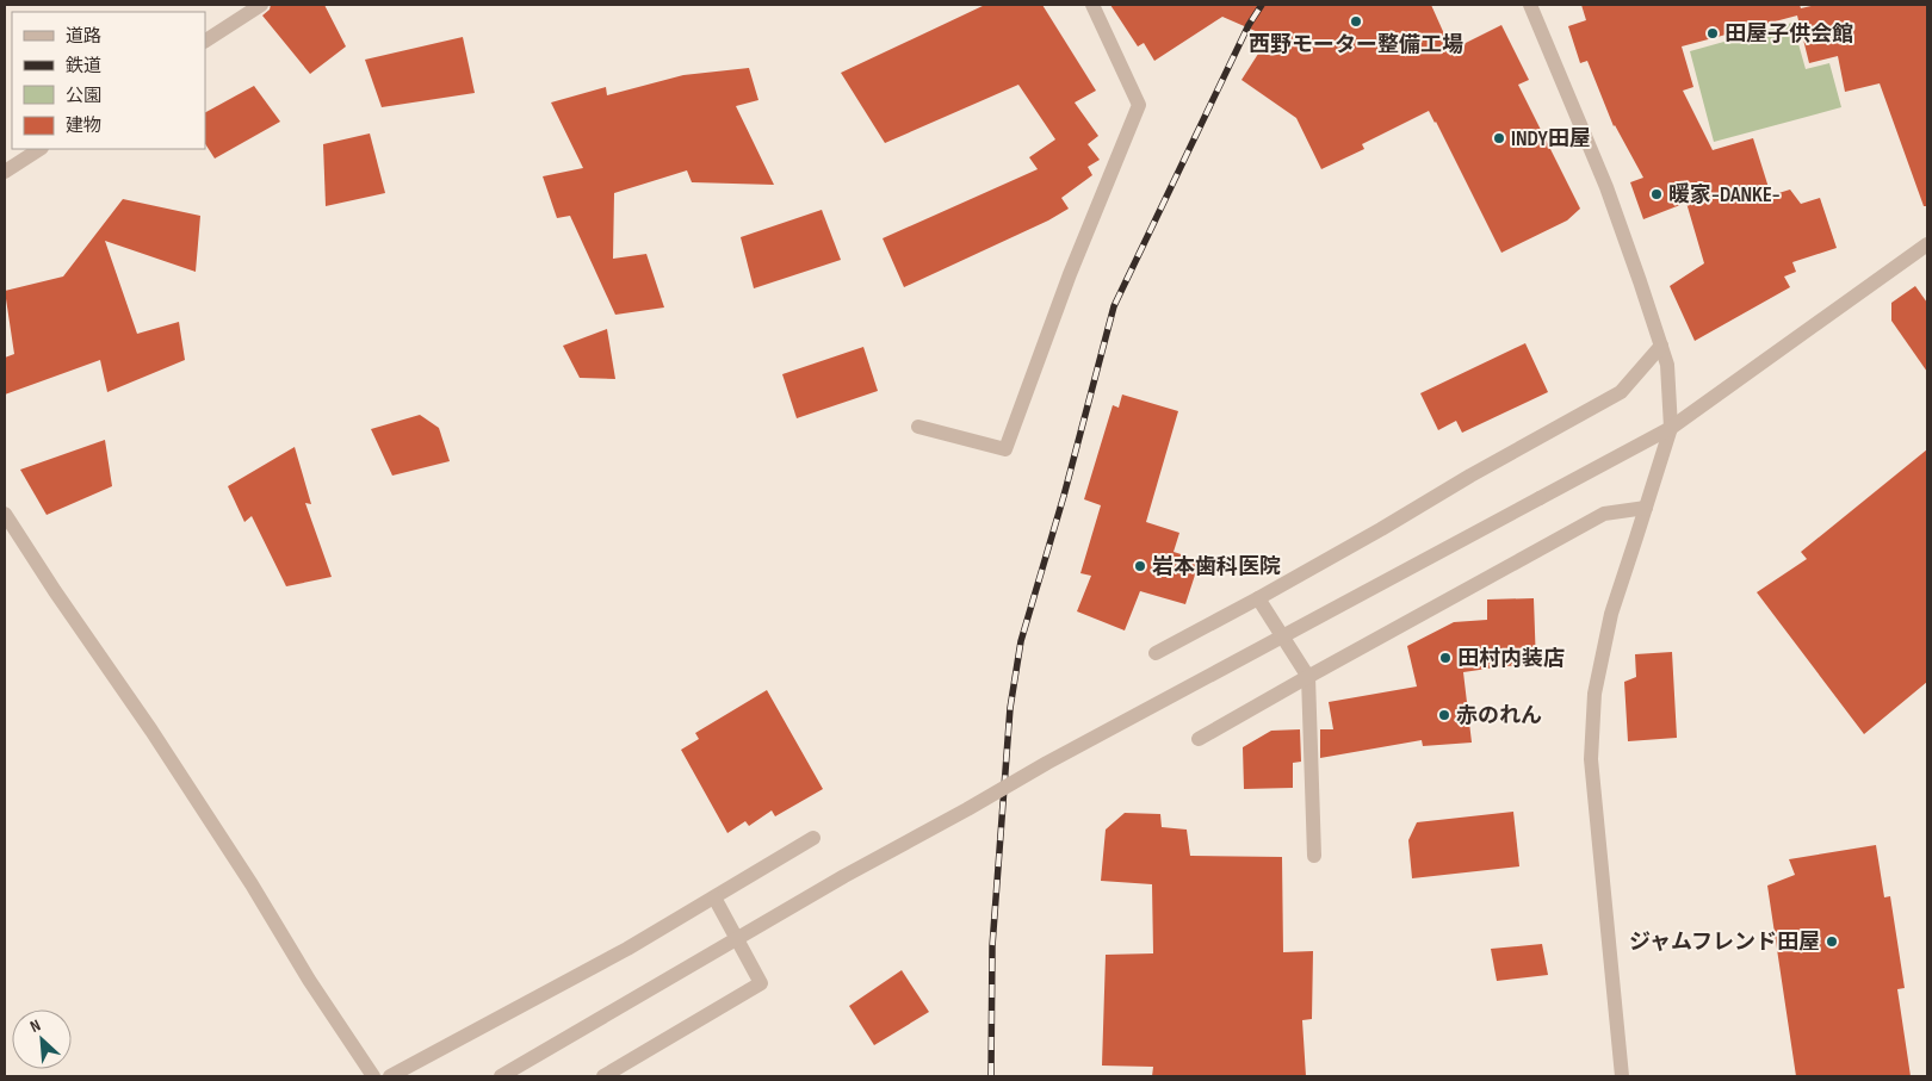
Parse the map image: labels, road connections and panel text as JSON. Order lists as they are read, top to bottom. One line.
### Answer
{"places":["西野モーター整備工場","田屋子供会館","INDY田屋","暖家-DANKE-","岩本歯科医院","田村内装店","赤のれん","ジャムフレンド田屋"],"legend":["道路","鉄道","公園","建物"],"north":"top left"}
